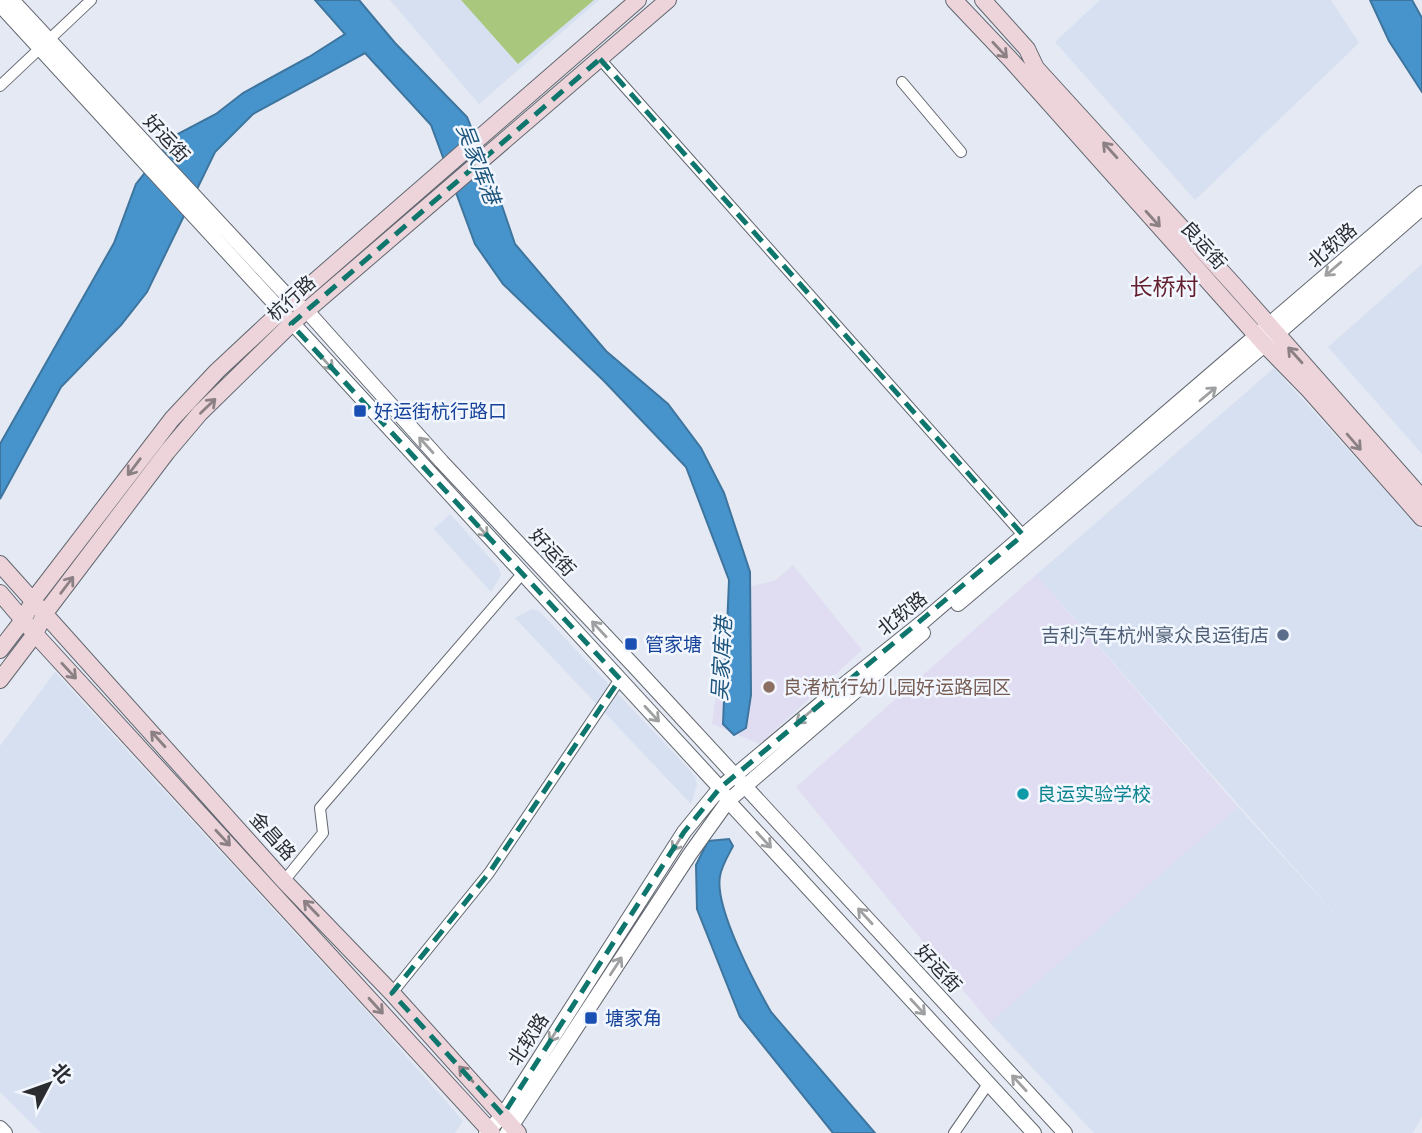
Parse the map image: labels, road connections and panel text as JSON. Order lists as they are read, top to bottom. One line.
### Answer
{"streets":{"main road":["良运街","杭行路","金昌路"],"street":["好运街","北软路"]},"crossings":[["好运街","北软路"],["好运街","杭行路"],["良运街","北软路"],["北软路","金昌路"],["杭行路","金昌路"]],"districts":["长桥村"],"water":["吴家库港"],"places":{"transit":["好运街杭行路口","管家塘","塘家角"],"other":["吉利汽车杭州豪众良运街店","良渚杭行幼儿园好运路园区","良运实验学校"]},"north":"top right"}
